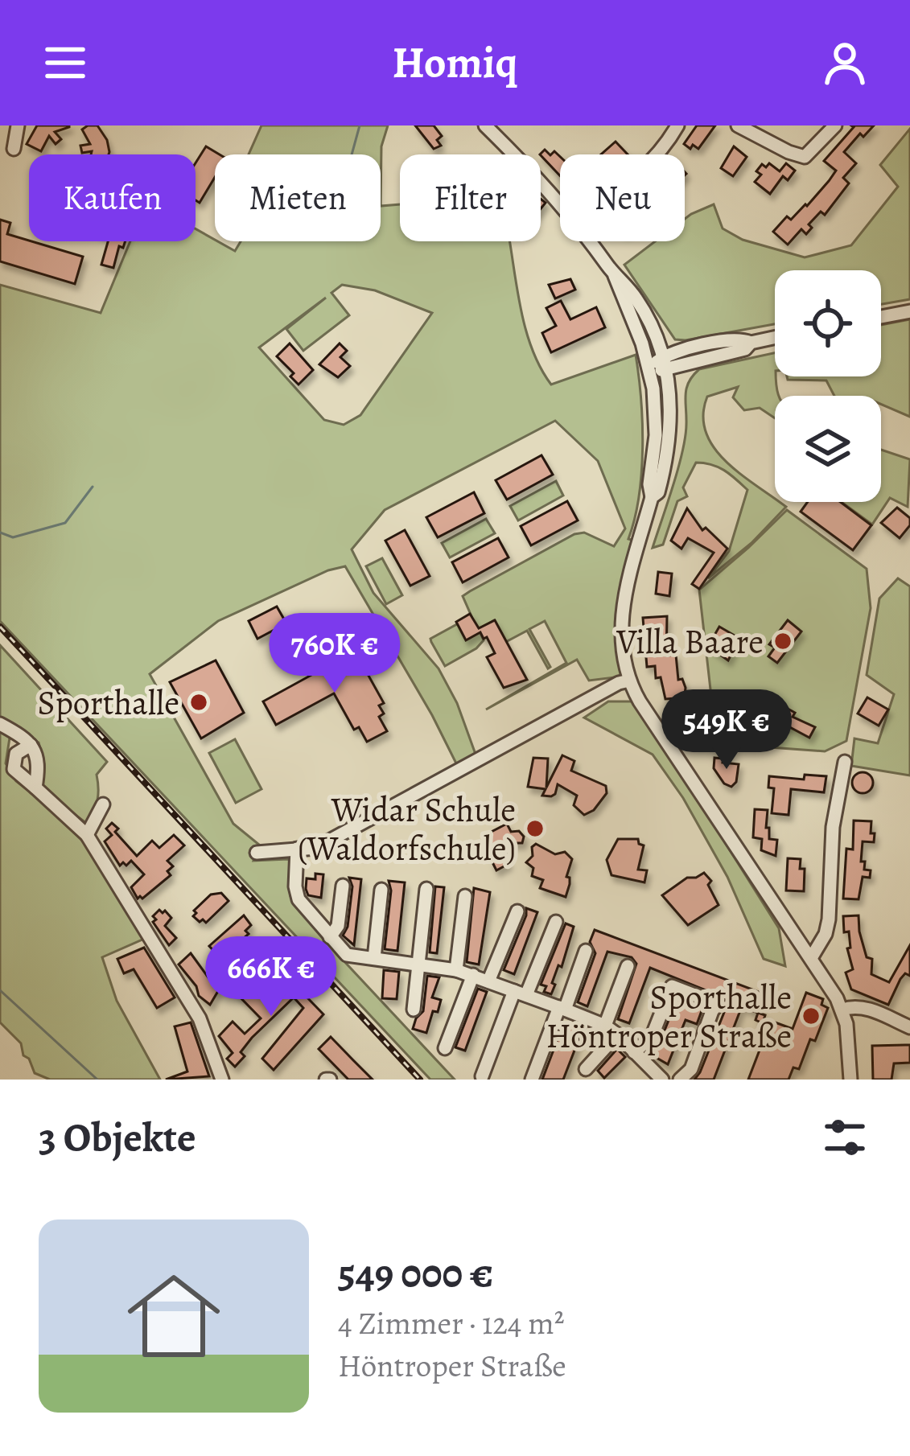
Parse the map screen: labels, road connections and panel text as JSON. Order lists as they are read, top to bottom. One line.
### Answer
{"places":["Villa Baare","Sporthalle","Widar Schule (Waldorfschule)","Sporthalle Höntroper Straße"],"page":{"header":"Homiq","chip":["Kaufen","Mieten","Filter","Neu"],"price":["760K €","549K €","666K €"],"heading":"3 Objekte","list":[{"name":"549 000 €","note":"4 Zimmer · 124 m² · Höntroper Straße"}]}}
